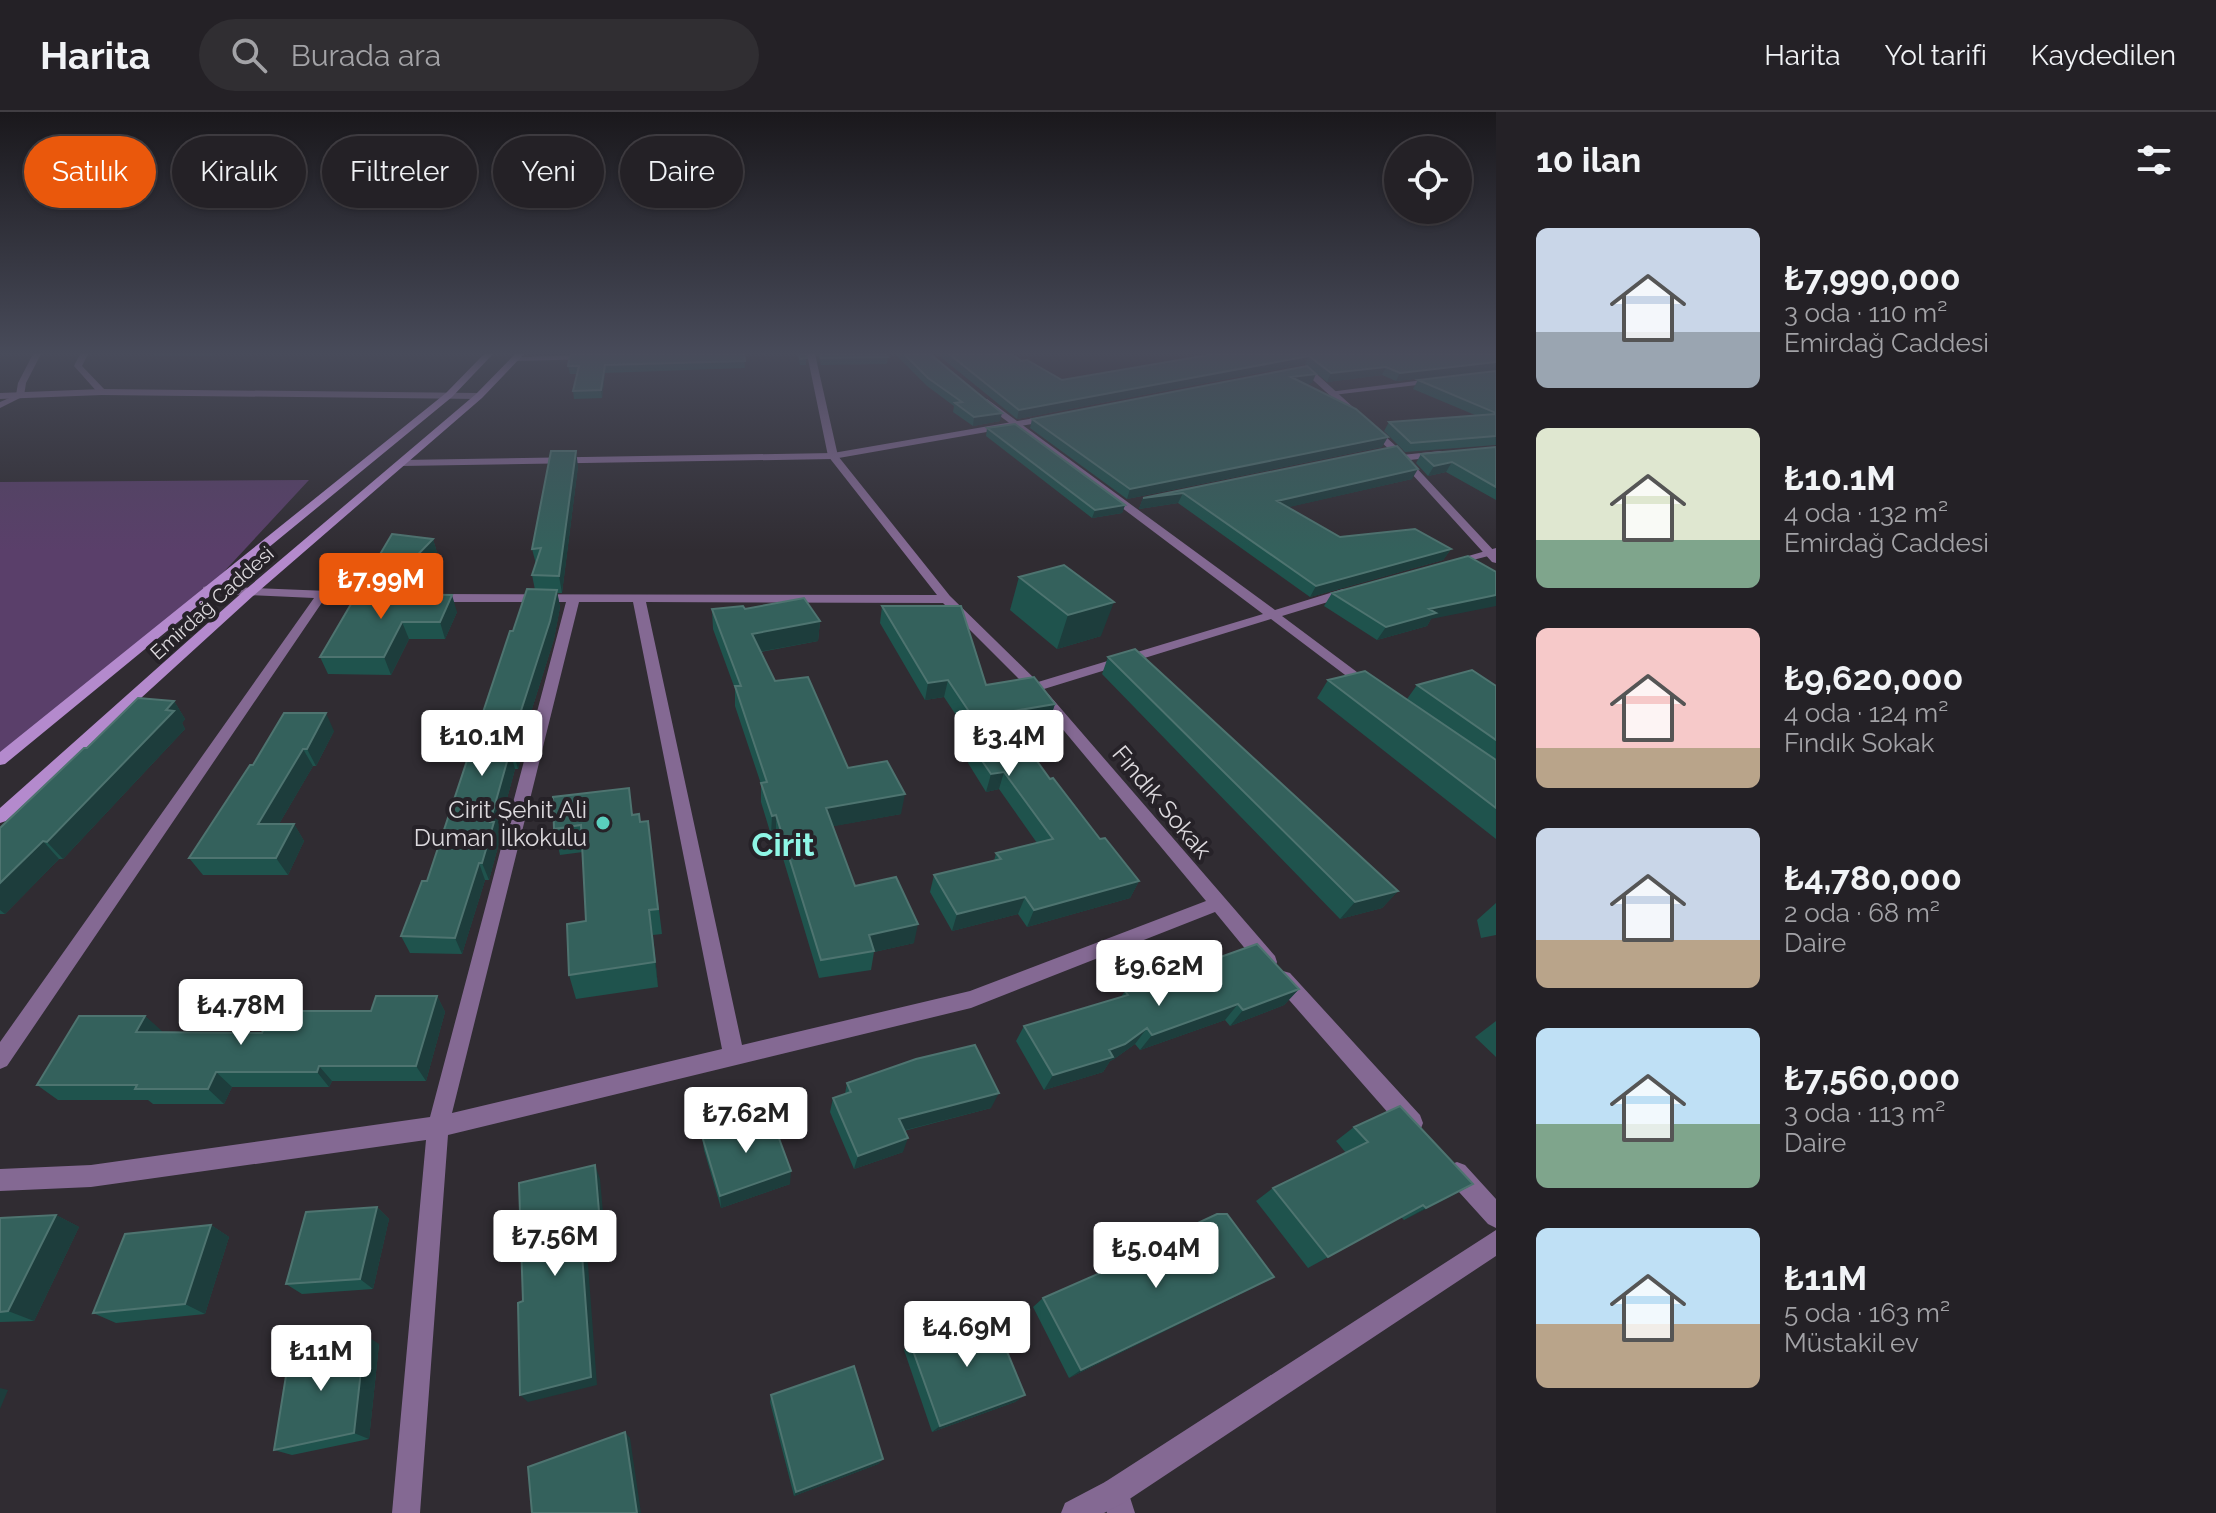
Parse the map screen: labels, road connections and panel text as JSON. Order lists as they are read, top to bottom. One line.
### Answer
{"streets":{"main road":["Emirdağ Caddesi"],"street":["Fındık Sokak"]},"districts":["Cirit"],"places":["Cirit Şehit Ali Duman İlkokulu"],"page":{"header":"Harita","search":"Burada ara","nav":["Harita","Yol tarifi","Kaydedilen"],"heading":"10 ilan","chip":["Satılık","Kiralık","Filtreler","Yeni","Daire"],"list":[{"name":"₺7,990,000","note":"3 oda · 110 m² · Emirdağ Caddesi"},{"name":"₺10.1M","note":"4 oda · 132 m² · Emirdağ Caddesi"},{"name":"₺9,620,000","note":"4 oda · 124 m² · Fındık Sokak"},{"name":"₺4,780,000","note":"2 oda · 68 m² · Daire"},{"name":"₺7,560,000","note":"3 oda · 113 m² · Daire"},{"name":"₺11M","note":"5 oda · 163 m² · Müstakil ev"}],"price":["₺7.99M","₺10.1M","₺3.4M","₺9.62M","₺4.78M","₺7.62M","₺7.56M","₺5.04M","₺4.69M","₺11M"]}}
